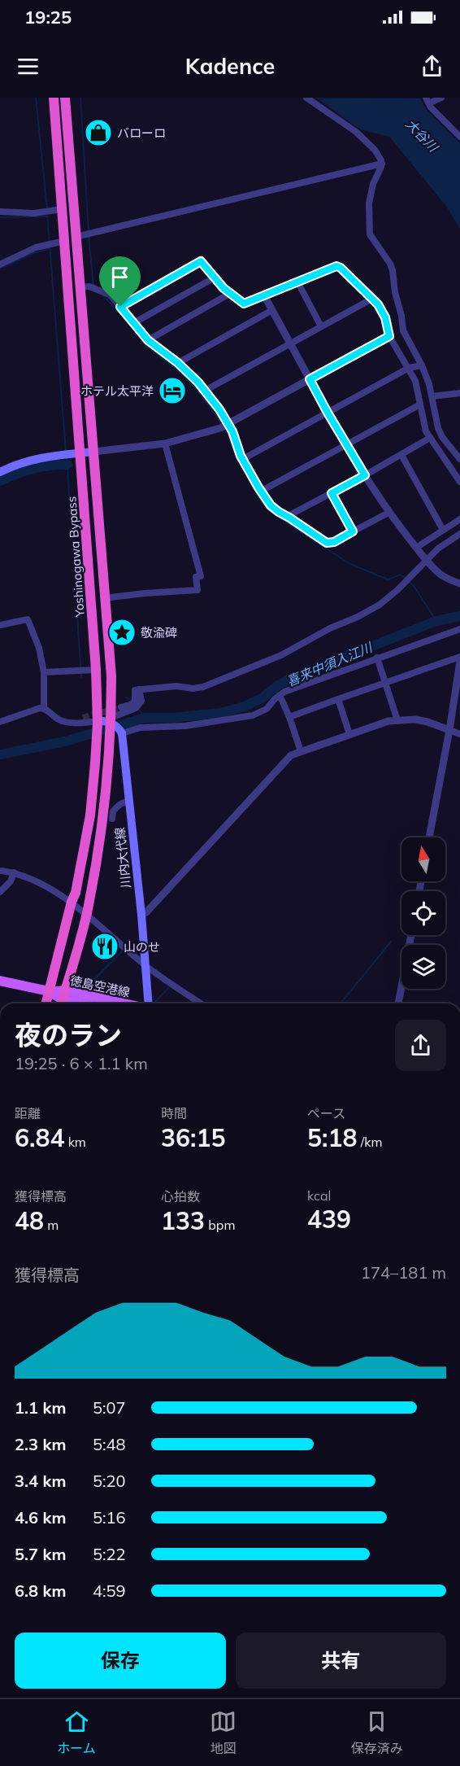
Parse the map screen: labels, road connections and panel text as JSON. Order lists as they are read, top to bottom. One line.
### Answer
{"streets":{"highway":["Yoshinogawa Bypass"],"main road":["川内大代線","徳島空港線"]},"crossings":[["Yoshinogawa Bypass","徳島空港線"]],"water":["大谷川","喜来中須入江川"],"places":{"shop":["バローロ"],"hotel":["ホテル太平洋"],"place":["敬渝碑"],"restaurant":["山のせ"]},"north":"top","page":{"status":"19:25","header":"Kadence","heading":["夜のラン","19:25 · 6 × 1.1 km"],"stats":[["距離","6.84 km"],["時間","36:15"],["ペース","5:18 /km"],["獲得標高","48 m"],["心拍数","133 bpm"],["kcal","439"]],"chart":["獲得標高","174–181 m"],"list":[{"name":"1.1 km","note":"5:07"},{"name":"2.3 km","note":"5:48"},{"name":"3.4 km","note":"5:20"},{"name":"4.6 km","note":"5:16"},{"name":"5.7 km","note":"5:22"},{"name":"6.8 km","note":"4:59"}],"buttons":["保存","共有"],"tabs":["ホーム","地図","保存済み"]}}
